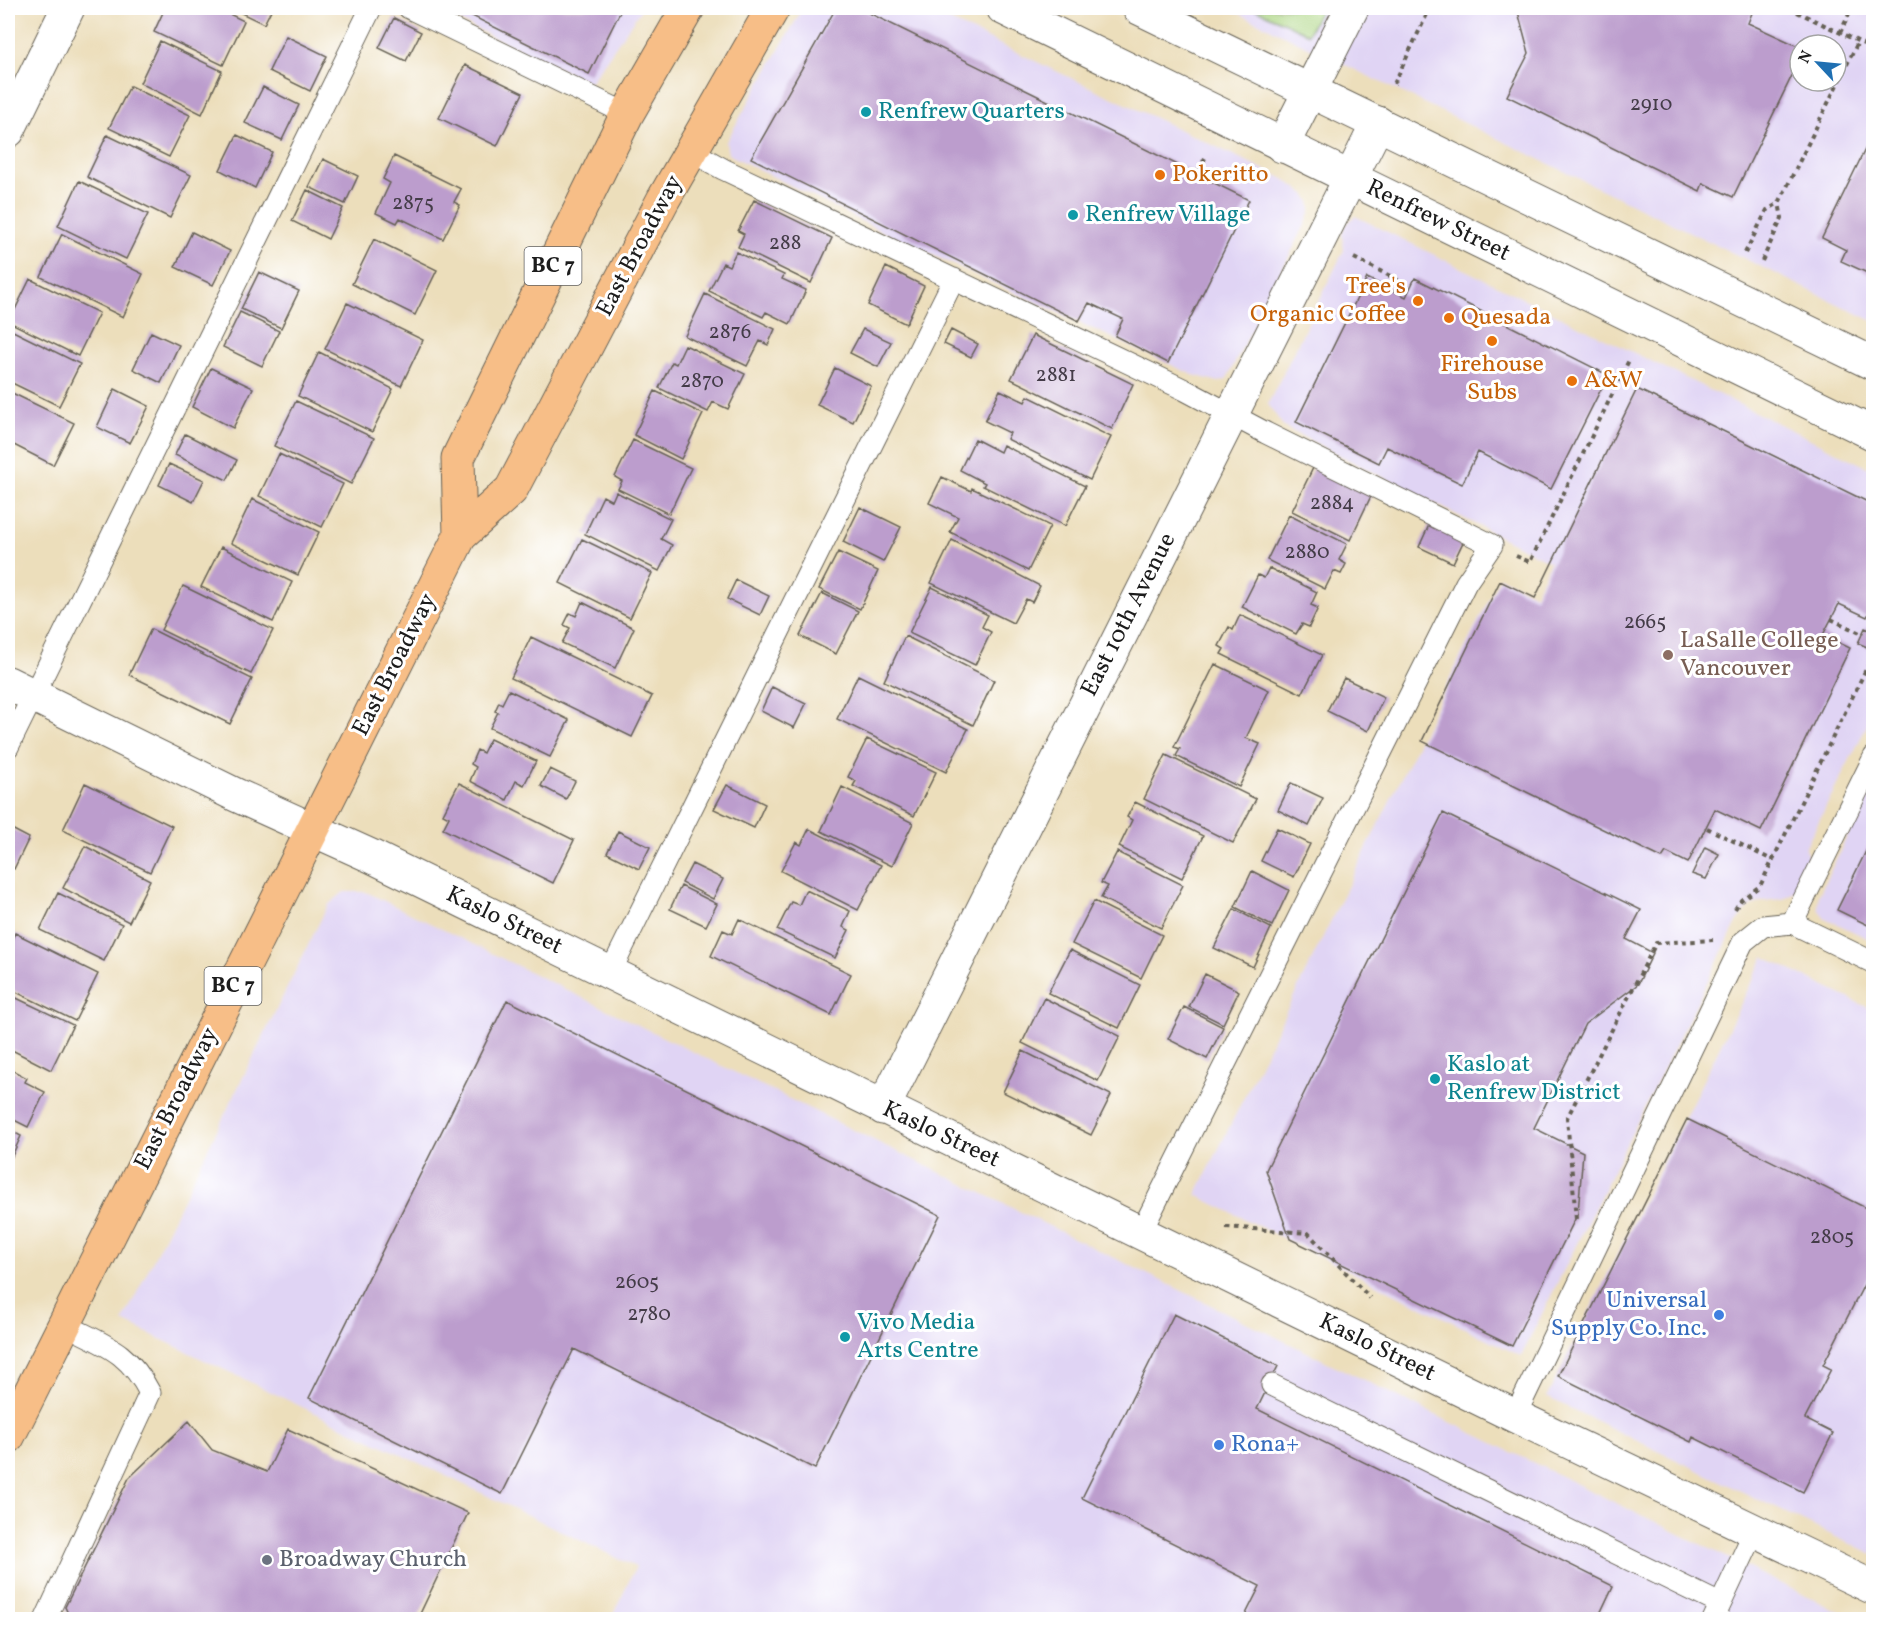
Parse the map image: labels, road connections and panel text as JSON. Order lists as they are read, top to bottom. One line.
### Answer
{"streets":{"main road":["East Broadway","BC 7"],"street":["Renfrew Street","East 10th Avenue","Kaslo Street"]},"crossings":[["Renfrew Street","East 10th Avenue"],["East Broadway","Kaslo Street"],["East 10th Avenue","Kaslo Street"]],"places":["Renfrew Quarters","Pokeritto","Renfrew Village","Tree's Organic Coffee","Quesada","Firehouse Subs","A&W","LaSalle College Vancouver","Kaslo at Renfrew District","Universal Supply Co. Inc.","Vivo Media Arts Centre","Rona+","Broadway Church"],"house_numbers":["2910","2875","288","2876","2881","2870","2884","2880","2665","2805","2605","2780"],"north":"top left"}
